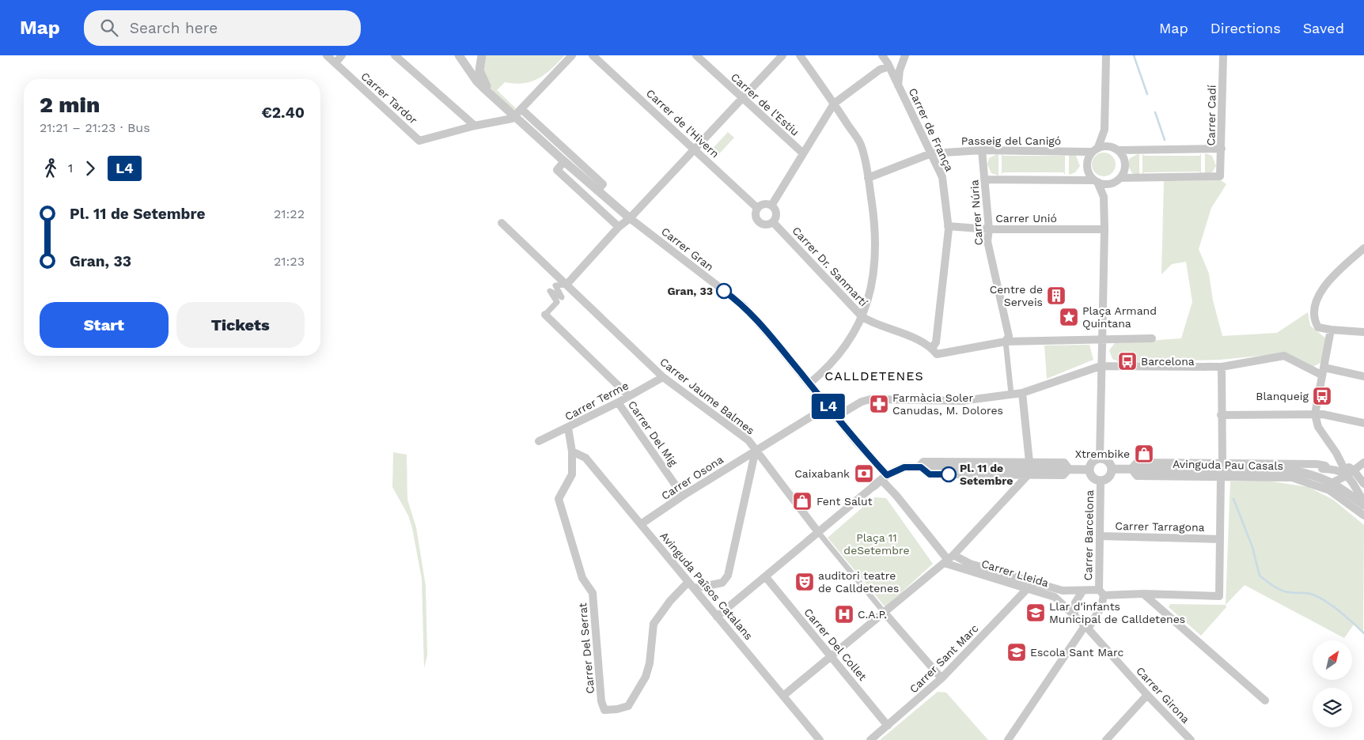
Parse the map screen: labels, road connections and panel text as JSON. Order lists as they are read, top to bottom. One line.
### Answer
{"streets":{"street":["Carrer Tardor","Carrer de l'Estiu","Carrer Cadí","Carrer de l'Hivern","Carrer de França","Passeig del Canigó","Carrer Núria","Carrer Unió","Carrer Gran","Carrer Dr. Sanmartí","Carrer Jaume Balmes","Carrer Terme","Carrer Del Mig","Avinguda Pau Casals","Carrer Osona","Carrer Tarragona","Carrer Barcelona","Carrer Lleida","Avinguda Països Catalans","Carrer Del Collet","Carrer Del Serrat","Carrer Sant Marc","Carrer Girona"]},"crossings":[["Carrer Cadí","Passeig del Canigó"],["Carrer de l'Hivern","Carrer Dr. Sanmartí"],["Carrer de França","Passeig del Canigó"],["Carrer de França","Carrer Unió"],["Carrer de França","Carrer Dr. Sanmartí"],["Passeig del Canigó","Carrer Núria"],["Carrer Núria","Carrer Unió"],["Carrer Gran","Carrer Osona"],["Carrer Gran","Carrer Lleida"],["Carrer Jaume Balmes","Carrer Terme"],["Carrer Jaume Balmes","Carrer Osona"],["Carrer Terme","Carrer Del Mig"],["Carrer Terme","Carrer Del Serrat"],["Carrer Del Mig","Carrer Osona"],["Avinguda Pau Casals","Carrer Barcelona"],["Carrer Osona","Avinguda Països Catalans"],["Carrer Tarragona","Carrer Barcelona"],["Carrer Tarragona","Carrer Lleida"],["Carrer Barcelona","Carrer Lleida"],["Carrer Lleida","Carrer Sant Marc"],["Carrer Lleida","Carrer Girona"],["Avinguda Països Catalans","Carrer Del Serrat"],["Carrer Del Collet","Carrer Sant Marc"]],"districts":["CALLDETENES"],"parks":["Plaça 11 deSetembre"],"places":{"other":["Gran, 33","Pl. 11 de Setembre"],"building":["Centre de Serveis"],"place":["Plaça Armand Quintana"],"bus stop":["Barcelona","Blanqueig"],"pharmacy":["Farmàcia Soler Canudas, M. Dolores"],"shop":["Xtrembike","Fent Salut"],"bank":["Caixabank"],"theatre":["auditori teatre de Calldetenes"],"school or university":["Llar d'infants Municipal de Calldetenes","Escola Sant Marc"],"hospital":["C.A.P."]},"lines":["bus line L4"],"north":"top right","page":{"header":"Map","search":"Search here","nav":["Map","Directions","Saved"],"on_map":"L4","heading":["2 min","21:21 – 21:23 · Bus","€2.40"],"legs":["1","L4"],"list":[{"name":"Pl. 11 de Setembre","value":"21:22"},{"name":"Gran, 33","value":"21:23"}],"buttons":["Start","Tickets"]}}
